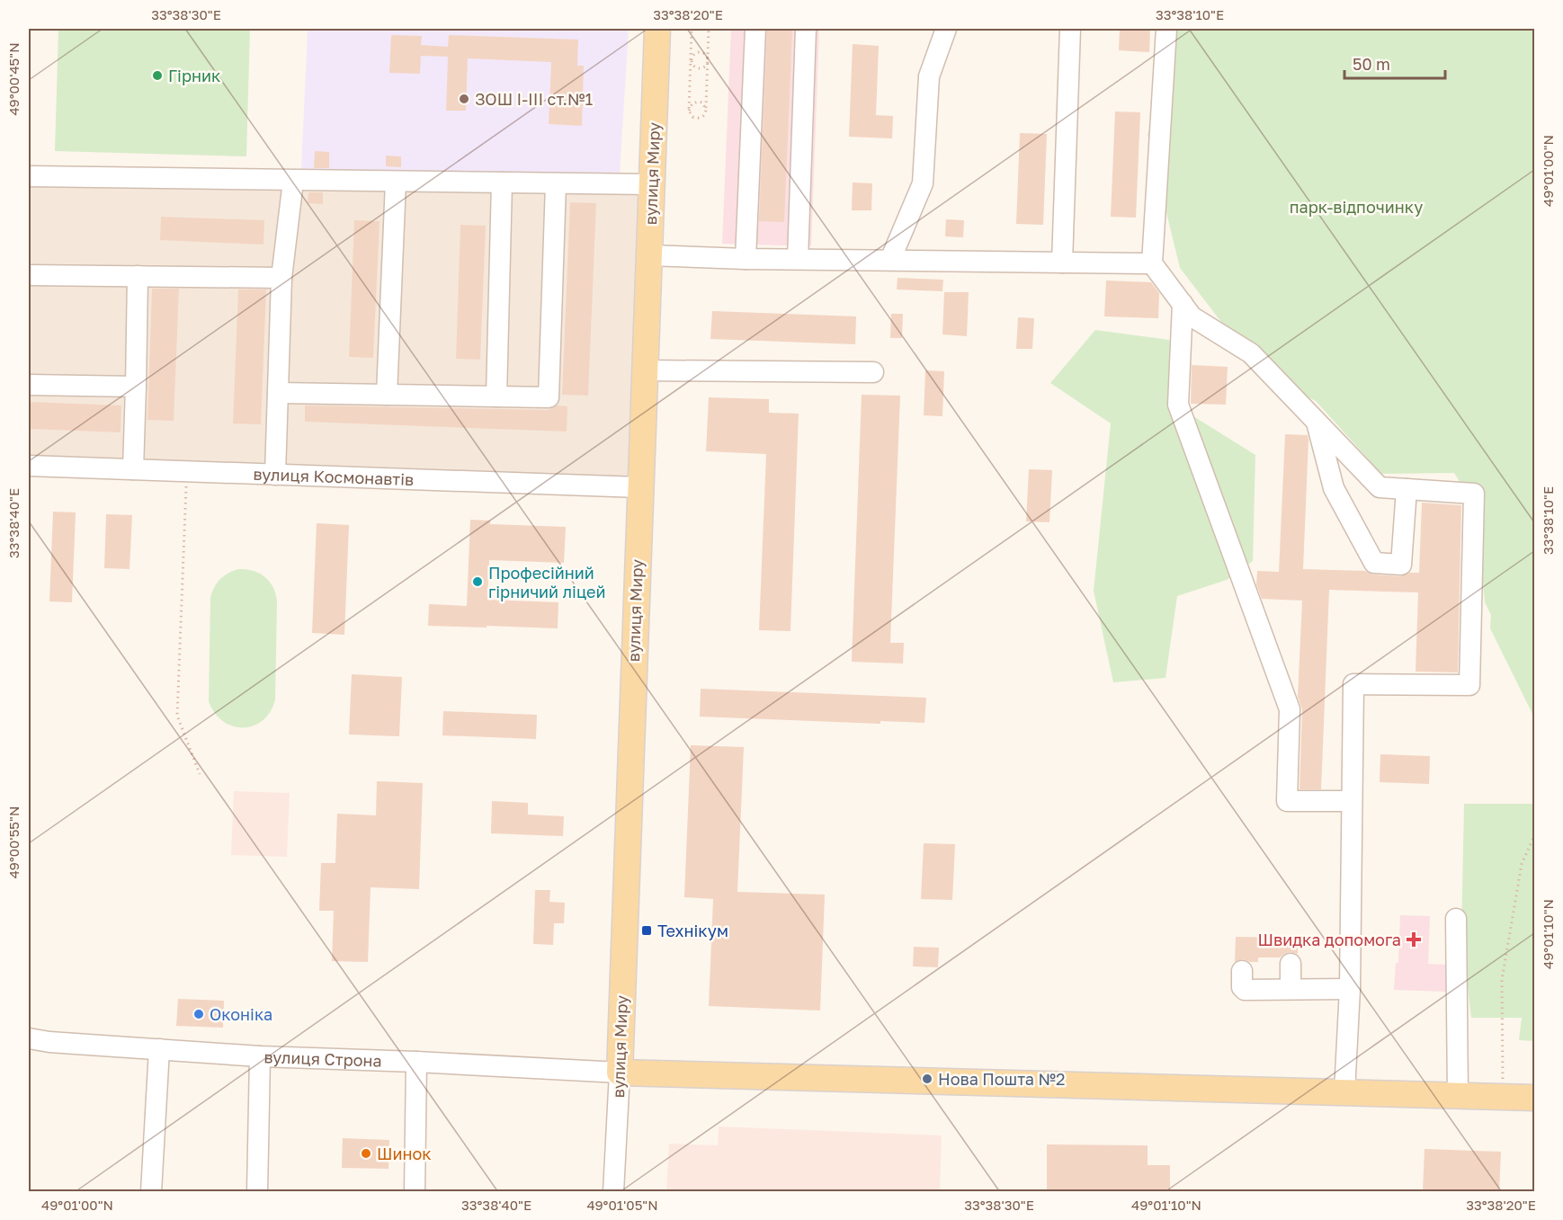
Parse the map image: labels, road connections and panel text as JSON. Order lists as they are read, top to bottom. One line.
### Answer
{"streets":{"main road":["вулиця Миру"],"street":["вулиця Космонавтів","вулиця Строна"]},"crossings":[["вулиця Миру","вулиця Космонавтів"],["вулиця Миру","вулиця Строна"]],"parks":["парк-відпочинку"],"places":{"other":["Гірник","ЗОШ I-III ст.№1","Професійний гірничий ліцей","Оконіка","Нова Пошта №2","Шинок"],"transit":["Технікум"],"health":["Швидка допомога"]},"scale_bar":"50 m","coordinates":["33°38'30\"E","33°38'20\"E","33°38'10\"E","49°00'45\"N","49°01'00\"N","33°38'40\"E","49°00'55\"N","49°01'10\"N","49°01'05\"N"]}
